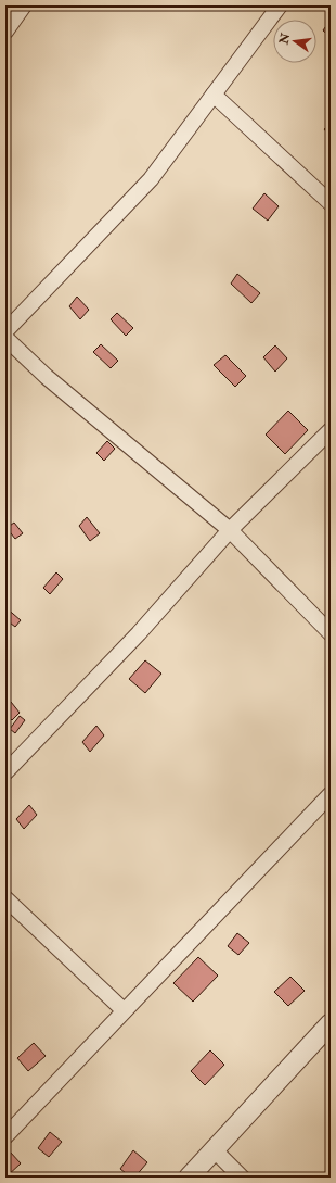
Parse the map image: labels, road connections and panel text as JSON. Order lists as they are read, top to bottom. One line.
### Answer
{"north":"left"}
